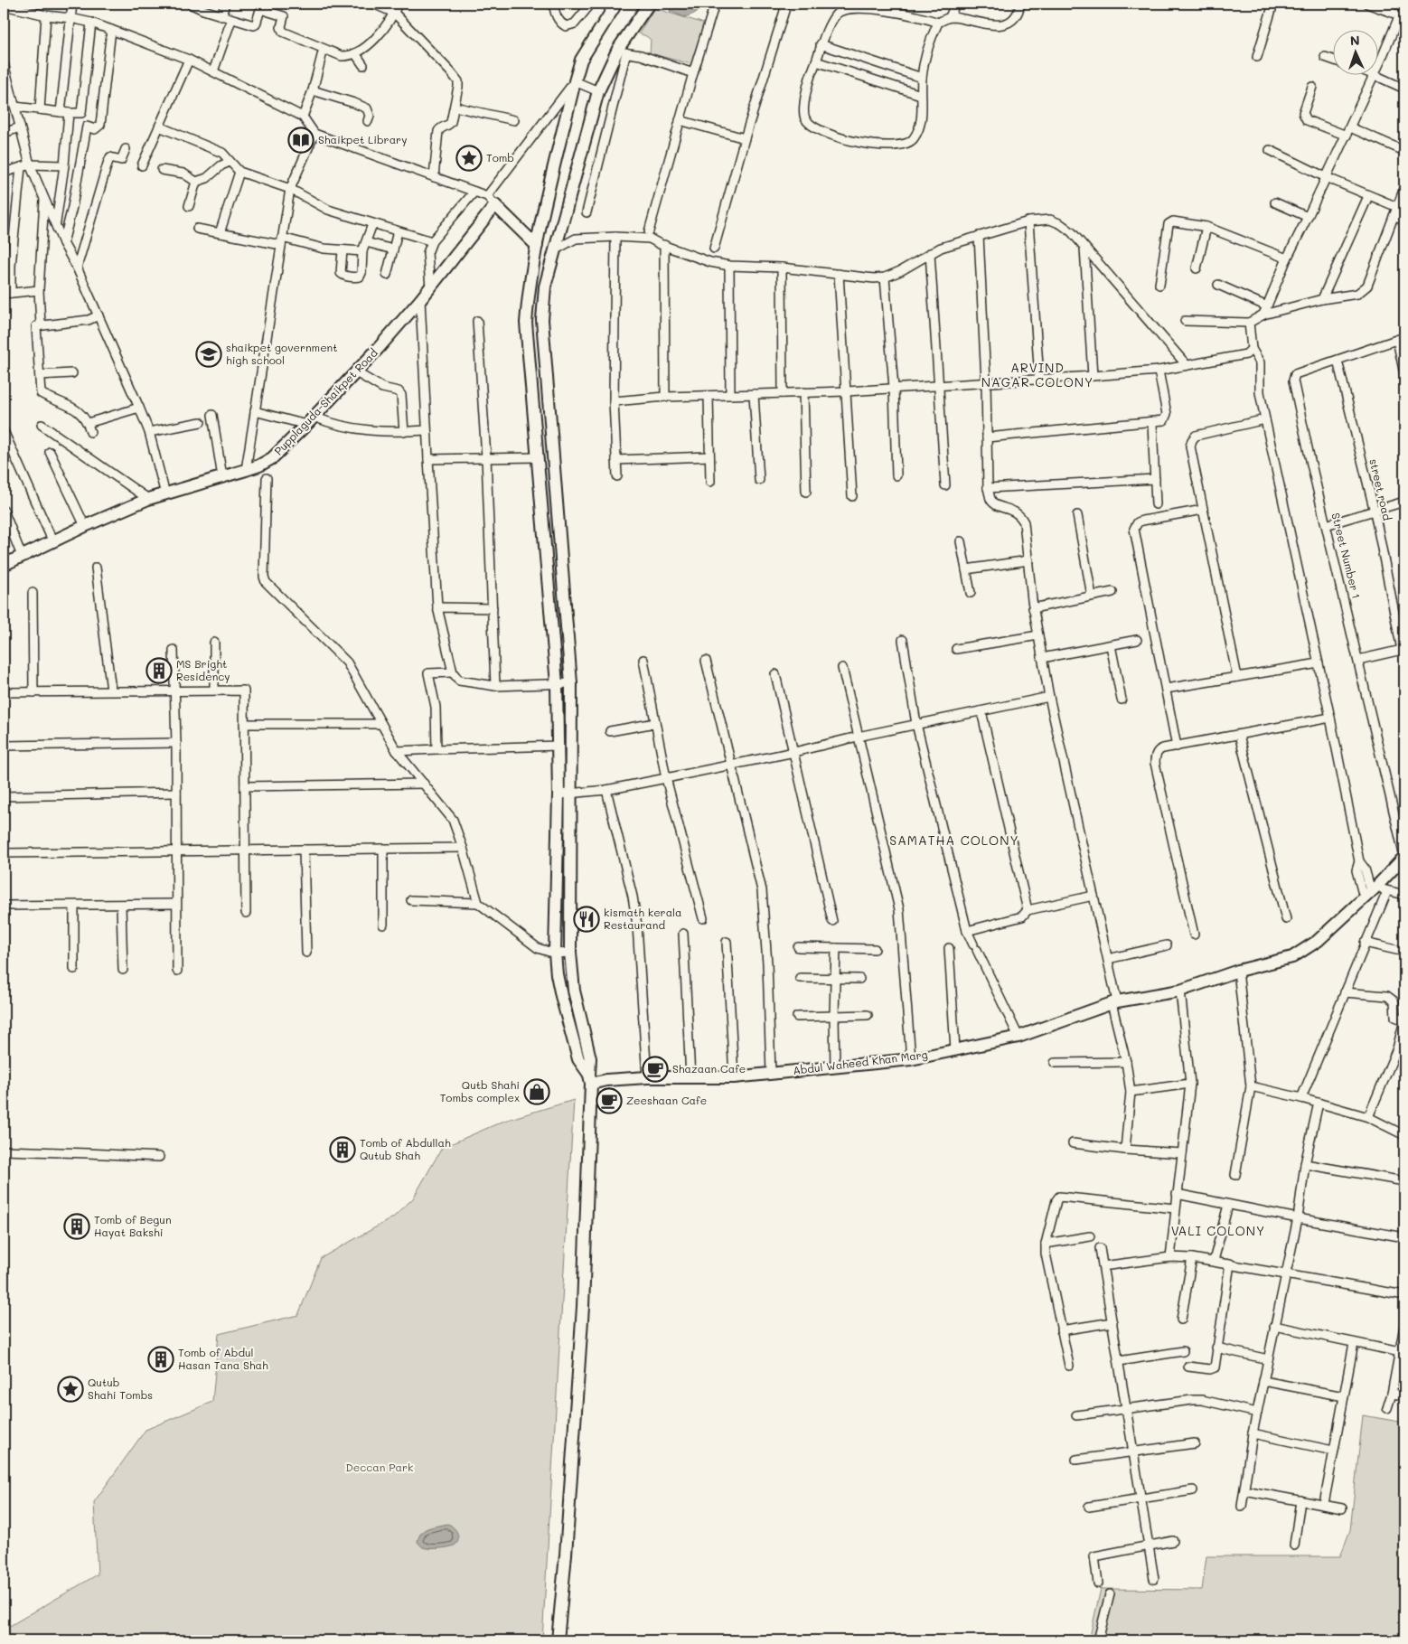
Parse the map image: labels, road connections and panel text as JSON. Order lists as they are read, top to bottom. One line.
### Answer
{"streets":{"street":["Pupplaguda-Shaikpet Road","street road","Street Number 1","Abdul Waheed Khan Marg"]},"crossings":[["street road","Street Number 1"],["Street Number 1","Abdul Waheed Khan Marg"]],"districts":["ARVIND NAGAR COLONY","SAMATHA COLONY","VALI COLONY"],"parks":["Deccan Park"],"places":{"library":["Shaikpet Library"],"place":["Tomb","Qutub Shahi Tombs"],"school or university":["shaikpet government high school"],"building":["MS Bright Residency","Tomb of Abdullah Qutub Shah","Tomb of Begun Hayat Bakshi","Tomb of Abdul Hasan Tana Shah"],"restaurant":["kismath kerala Restaurand"],"cafe":["Shazaan Cafe","Zeeshaan Cafe"],"shop":["Qutb Shahi Tombs complex"]},"north":"top"}
